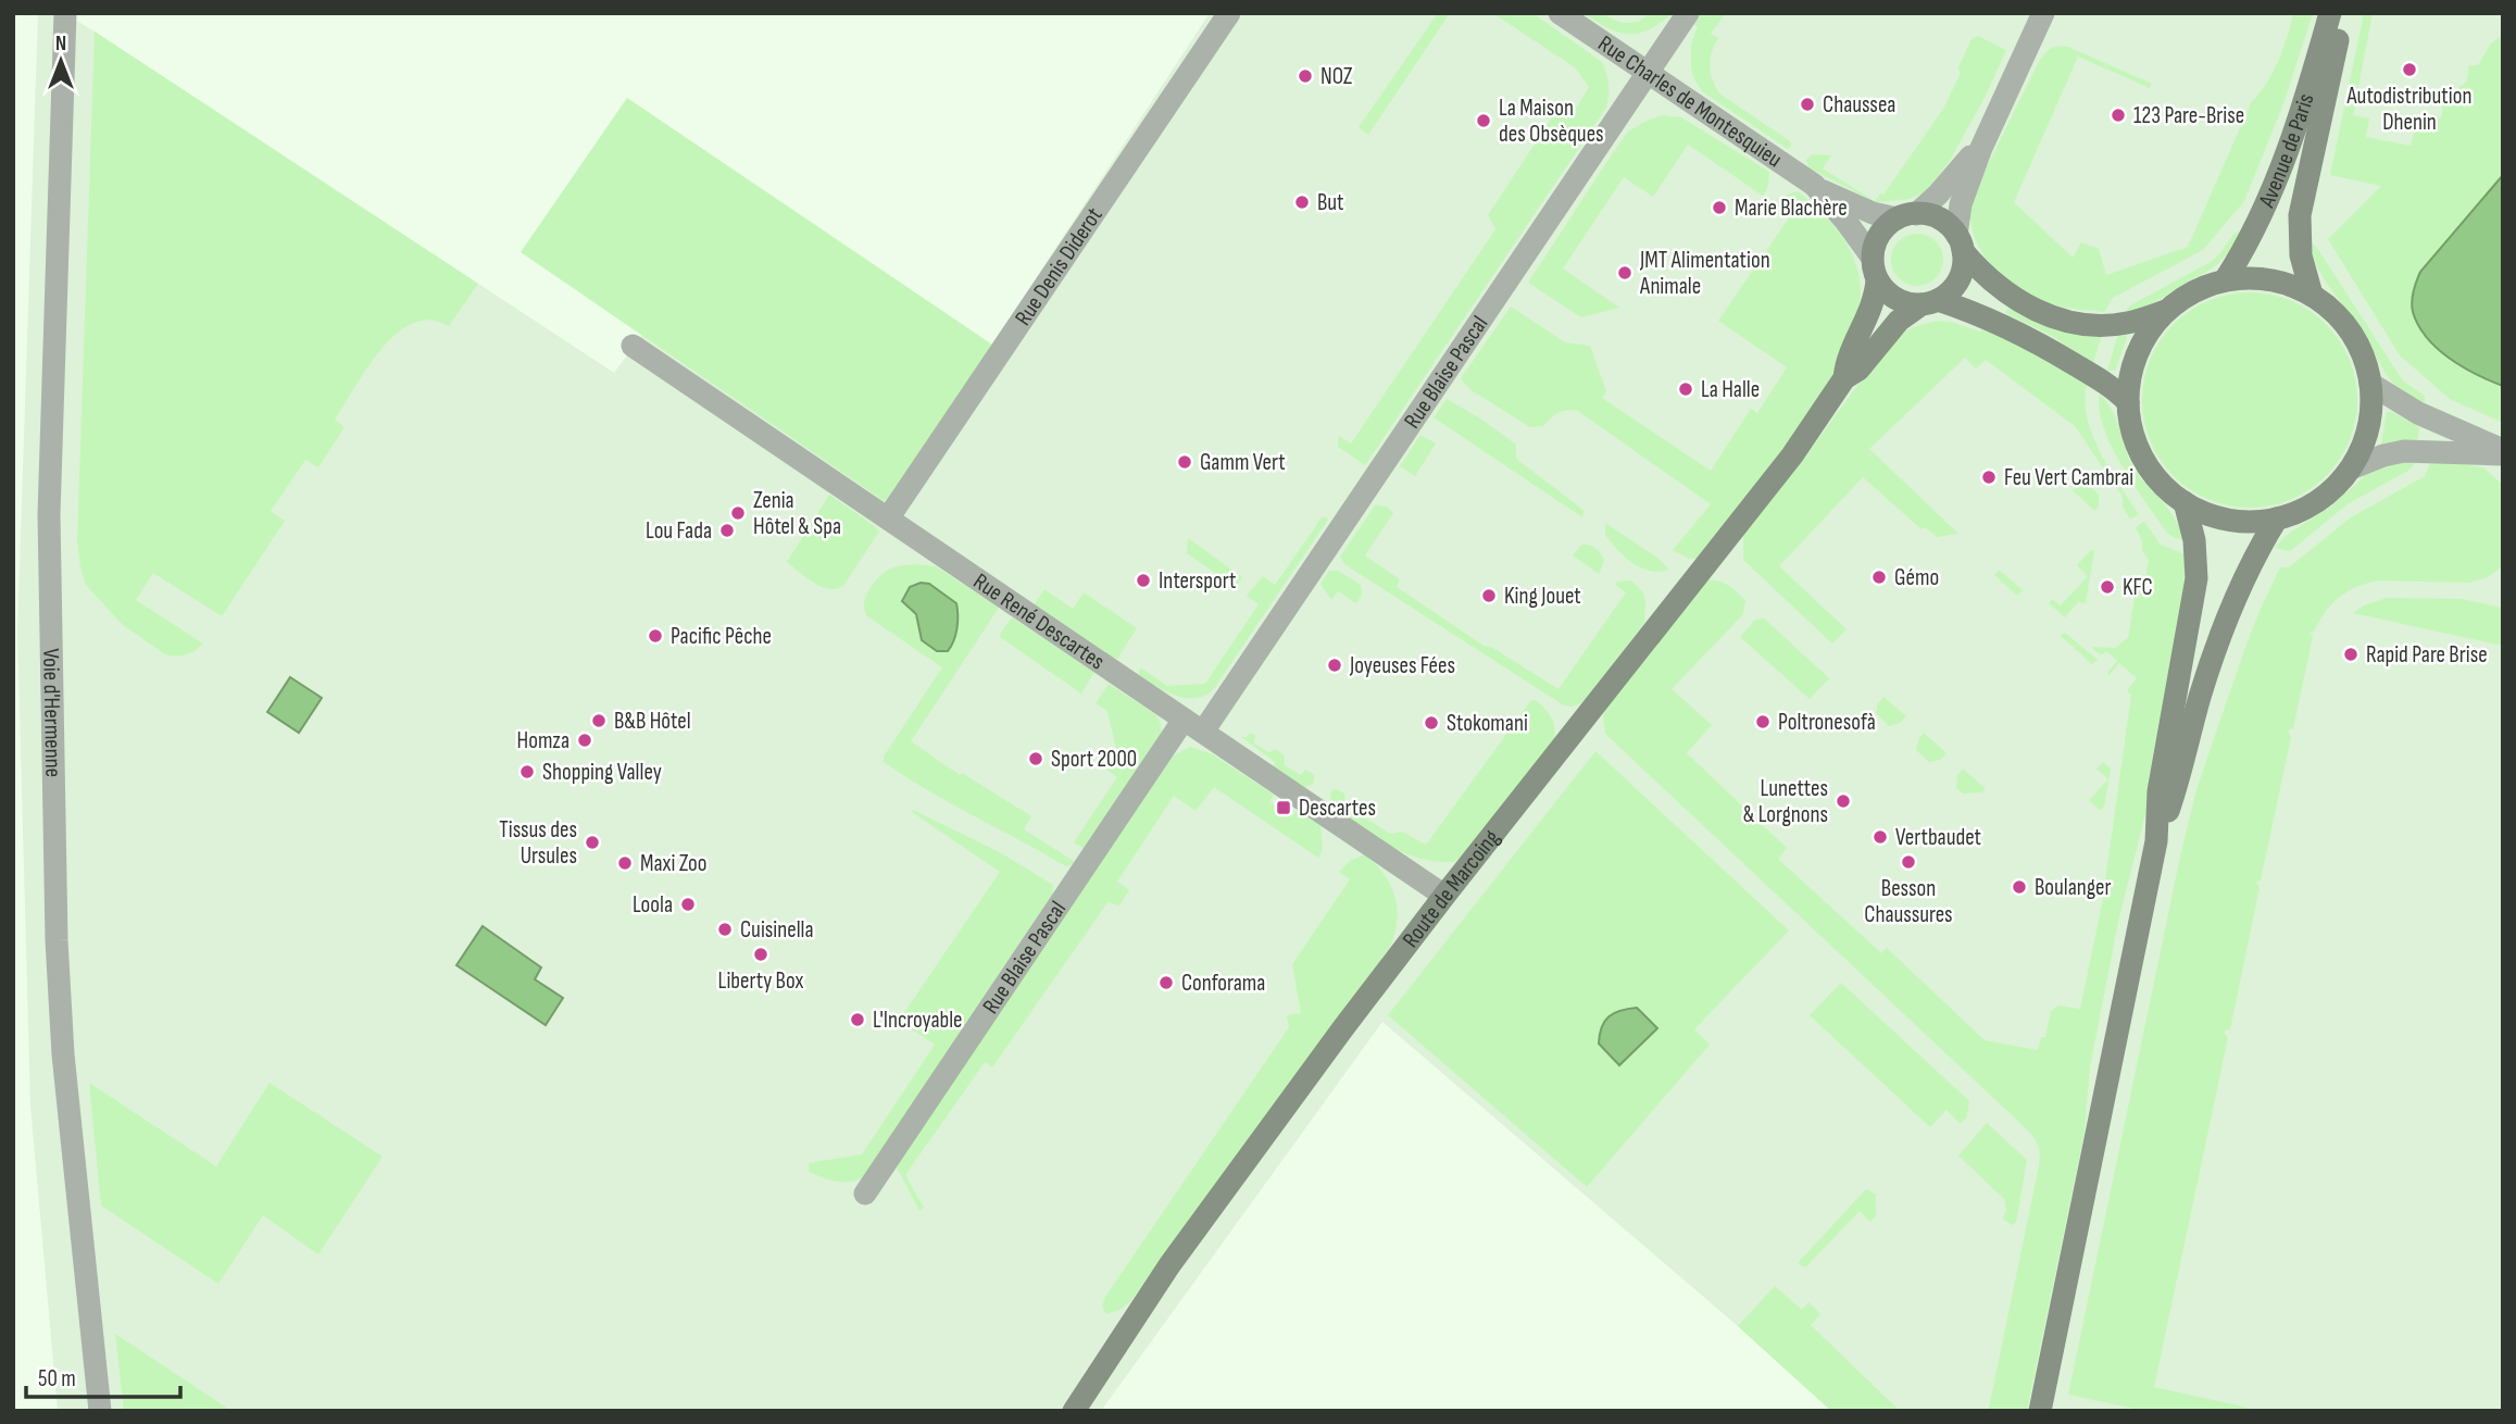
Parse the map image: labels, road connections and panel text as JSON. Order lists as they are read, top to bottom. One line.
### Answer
{"streets":{"main road":["Avenue de Paris","Route de Marcoing"],"street":["Rue Charles de Montesquieu","Rue Denis Diderot","Rue Blaise Pascal","Rue René Descartes","Voie d'Hermenne"]},"crossings":[["Rue Charles de Montesquieu","Rue Blaise Pascal"],["Rue Charles de Montesquieu","Route de Marcoing"],["Rue Denis Diderot","Rue René Descartes"],["Rue Blaise Pascal","Rue René Descartes"],["Rue René Descartes","Route de Marcoing"]],"places":{"other":["Autodistribution Dhenin","NOZ","Chaussea","123 Pare-Brise","La Maison des Obsèques","But","Marie Blachère","JMT Alimentation Animale","La Halle","Gamm Vert","Feu Vert Cambrai","Zenia Hôtel & Spa","Lou Fada","Gémo","Intersport","KFC","King Jouet","Pacific Pêche","Rapid Pare Brise","Joyeuses Fées","B&B Hôtel","Poltronesofà","Stokomani","Homza","Sport 2000","Shopping Valley","Lunettes & Lorgnons","Vertbaudet","Tissus des Ursules","Besson Chaussures","Maxi Zoo","Boulanger","Loola","Cuisinella","Liberty Box","Conforama","L'Incroyable"],"transit":["Descartes"]},"scale_bar":"50 m","north":"top"}
